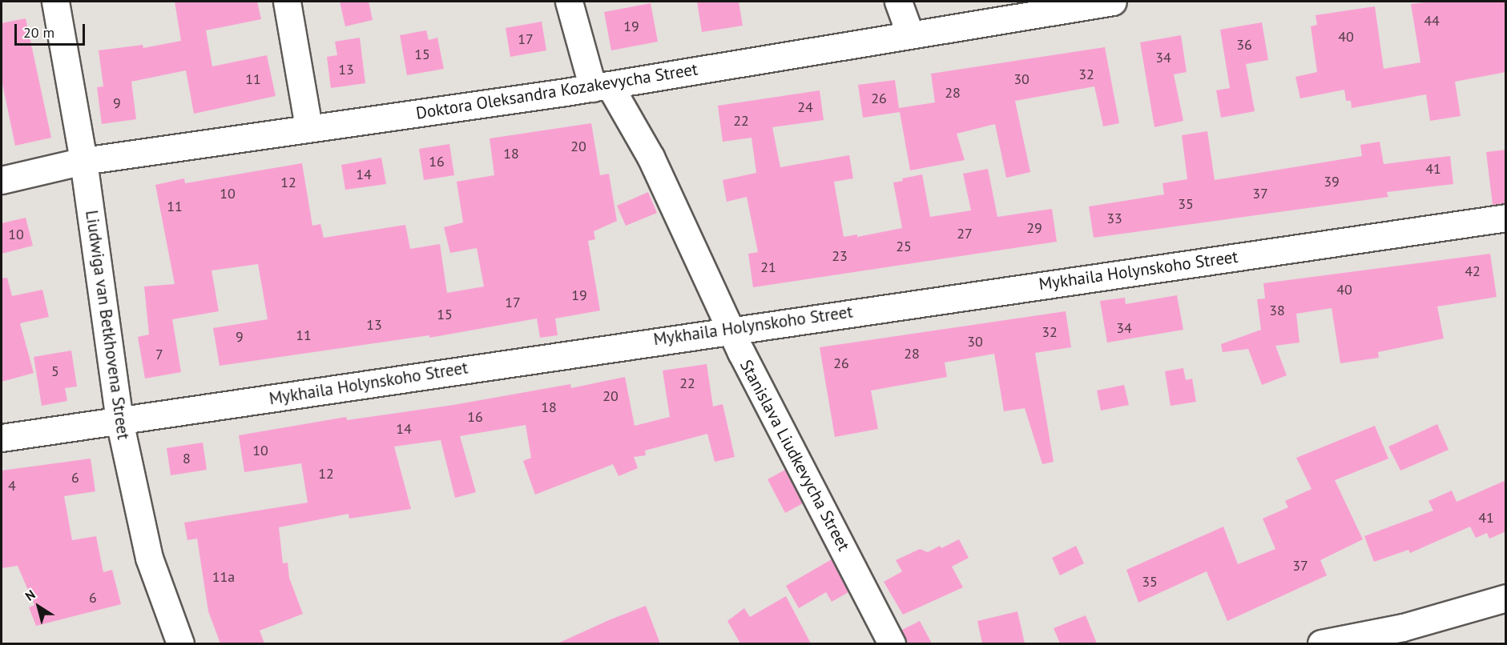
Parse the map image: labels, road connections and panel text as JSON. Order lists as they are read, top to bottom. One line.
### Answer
{"streets":{"street":["Doktora Oleksandra Kozakevycha Street","Mykhaila Holynskoho Street","Liudwiga van Betkhovena Street","Stanislava Liudkevycha Street"]},"crossings":[["Doktora Oleksandra Kozakevycha Street","Liudwiga van Betkhovena Street"],["Doktora Oleksandra Kozakevycha Street","Stanislava Liudkevycha Street"],["Mykhaila Holynskoho Street","Liudwiga van Betkhovena Street"],["Mykhaila Holynskoho Street","Stanislava Liudkevycha Street"]],"house_numbers":["44","19","40","17","36","15","34","13","32","11","30","28","26","9","24","22","20","18","16","41","14","39","12","10","37","35","11","33","29","27","10","25","23","21","42","40","19","17","38","15","13","34","32","11","9","30","28","7","26","5","22","20","18","16","14","10","8","12","6","4","41","37","11а","35","6"],"scale_bar":"20 m","north":"top left"}
